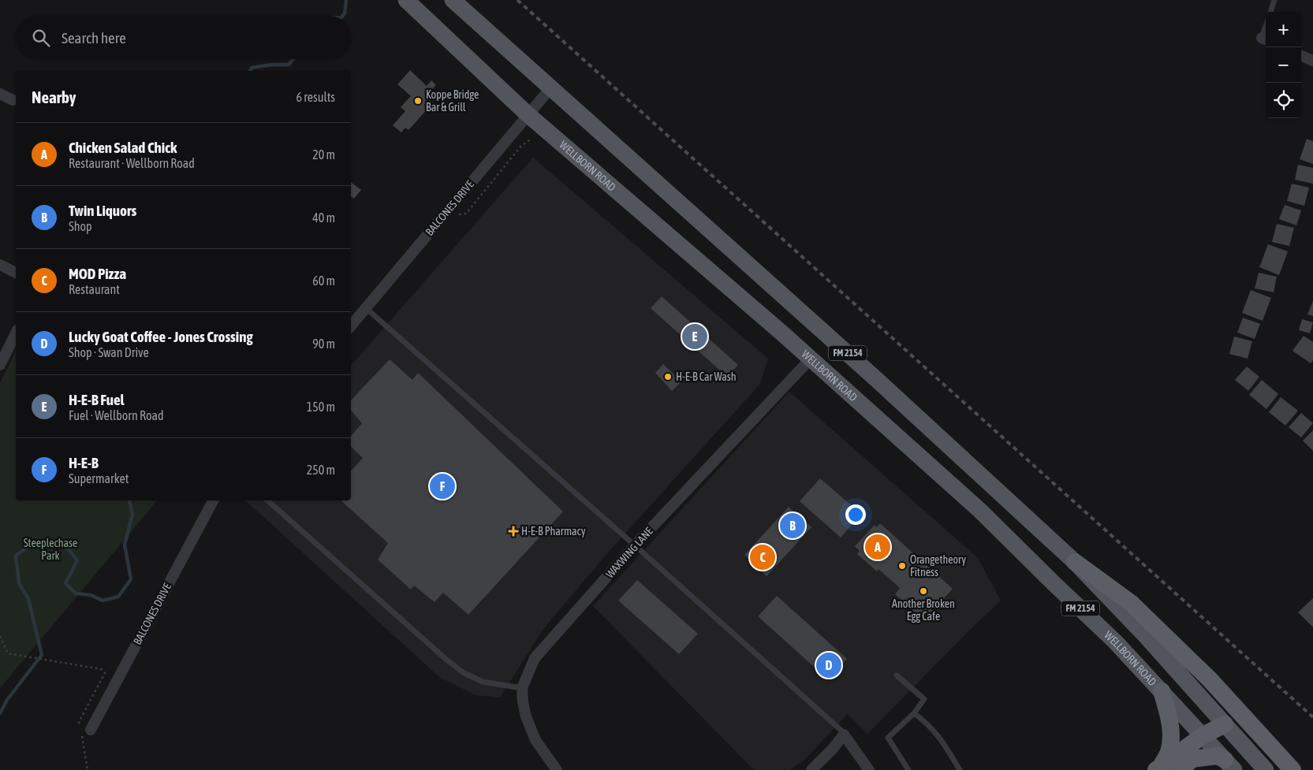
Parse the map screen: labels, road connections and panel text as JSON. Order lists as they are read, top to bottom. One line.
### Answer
{"streets":{"main road":["WELLBORN ROAD","FM 2154"],"street":["BALCONES DRIVE","WAXWING LANE"]},"crossings":[["WELLBORN ROAD","BALCONES DRIVE"],["WELLBORN ROAD","WAXWING LANE"],["BALCONES DRIVE","FM 2154"]],"parks":["Steeplechase Park"],"places":{"other":["Koppe Bridge Bar & Grill","H-E-B Car Wash","Orangetheory Fitness","Another Broken Egg Cafe"],"health":["H-E-B Pharmacy"]},"page":{"map_buttons":["+","−"],"search":"Search here","heading":["Nearby","6 results"],"list":[{"mark":"A","name":"Chicken Salad Chick","note":"Restaurant · Wellborn Road","value":"20 m"},{"mark":"B","name":"Twin Liquors","note":"Shop","value":"40 m"},{"mark":"C","name":"MOD Pizza","note":"Restaurant","value":"60 m"},{"mark":"D","name":"Lucky Goat Coffee - Jones Crossing","note":"Shop · Swan Drive","value":"90 m"},{"mark":"E","name":"H-E-B Fuel","note":"Fuel · Wellborn Road","value":"150 m"},{"mark":"F","name":"H-E-B","note":"Supermarket","value":"250 m"}],"pins":["E","F","B","A","C","D"]}}
